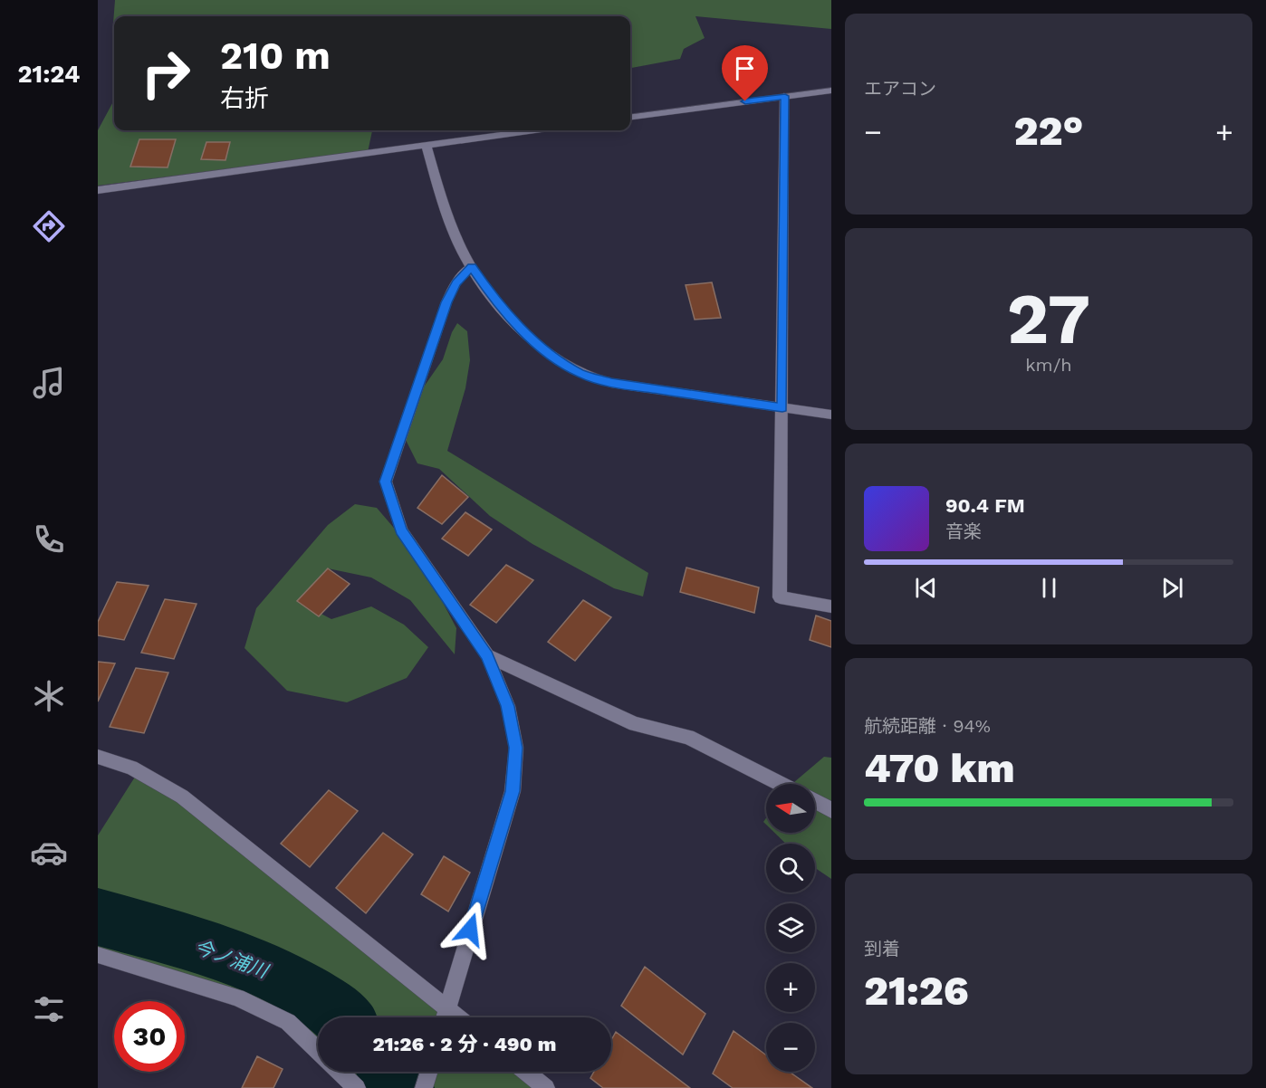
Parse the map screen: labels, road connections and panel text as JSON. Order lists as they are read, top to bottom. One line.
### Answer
{"water":["今ノ浦川"],"north":"left","page":{"tabs":"21:24","tile":["エアコン",["27","km/h"],["航続距離 · 94%","470 km"],["到着","21:26"]],"turn":["210 m","右折"],"heat":["−","22°","+"],"song":["90.4 FM","音楽"],"map_buttons":["+","−"],"limit":"30","trip":"21:26 · 2 分 · 490 m"}}
